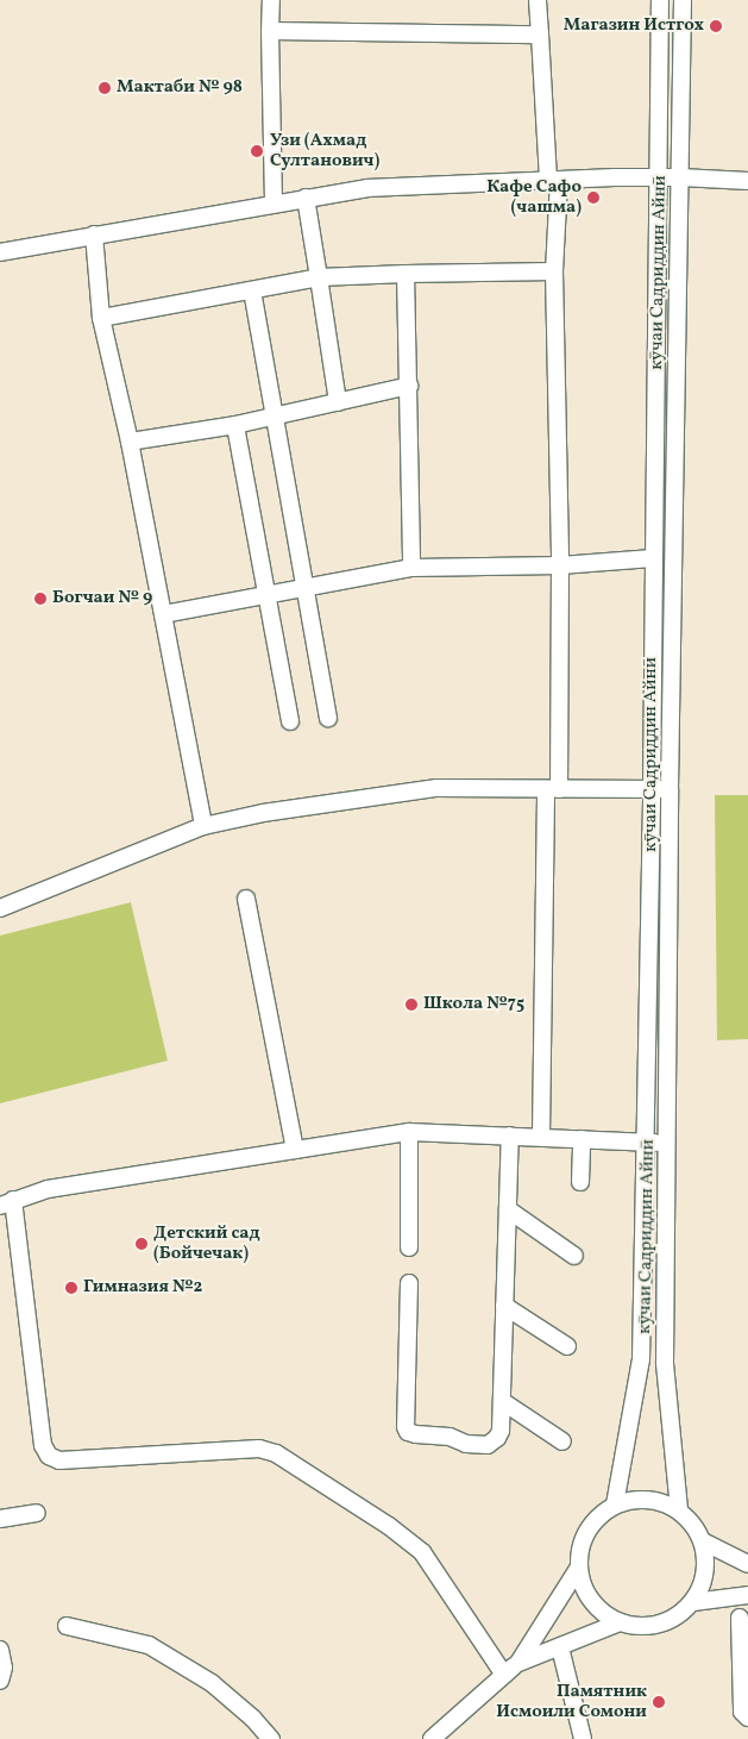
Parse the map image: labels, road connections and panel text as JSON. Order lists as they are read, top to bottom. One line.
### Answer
{"streets":{"street":["кӯчаи Садриддин Айнӣ"]},"places":["Магазин Истгох","Мактаби № 98","Узи (Ахмад Султанович)","Кафе Сафо (чашма)","Богчаи № 9","Школа №75","Детский сад (Бойчечак)","Гимназия №2","Памятник Исмоили Сомони"]}
